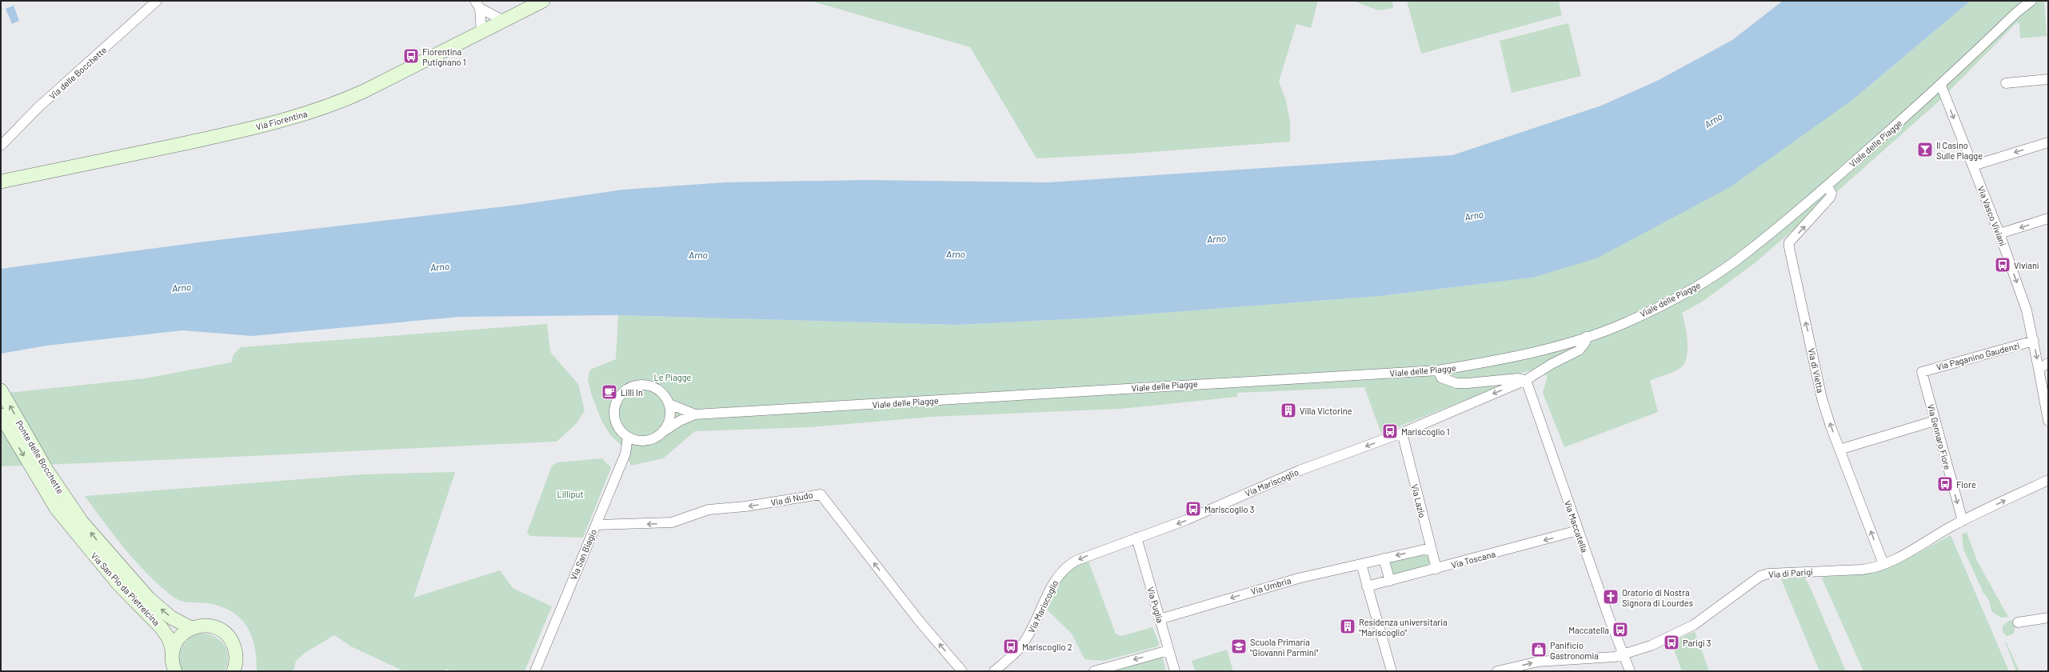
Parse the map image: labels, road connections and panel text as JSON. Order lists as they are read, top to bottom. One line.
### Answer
{"streets":{"main road":["Via Fiorentina","Ponte delle Bocchette","Via San Pio da Pietrelcina"],"street":["Via delle Bocchette","Viale delle Piagge","Via Vasco Viviani","Via Paganino Gaudenzi","Via di Vietta","Via Gennaro Fiore","Via Mariscoglio","Via di Nudo","Via Lazio","Via Maccatella","Via San Biagio","Via Toscana","Via di Parigi","Via Umbria","Via Puglia"]},"crossings":[["Viale delle Piagge","Via Vasco Viviani"],["Viale delle Piagge","Via di Vietta"],["Viale delle Piagge","Via San Biagio"],["Via Vasco Viviani","Via Paganino Gaudenzi"],["Via Paganino Gaudenzi","Via Gennaro Fiore"],["Via di Vietta","Via di Parigi"],["Via Gennaro Fiore","Via di Parigi"],["Ponte delle Bocchette","Via San Pio da Pietrelcina"],["Via Mariscoglio","Via Lazio"],["Via Mariscoglio","Via Maccatella"],["Via Mariscoglio","Via Puglia"],["Via di Nudo","Via San Biagio"],["Via Lazio","Via Toscana"],["Via Lazio","Via Umbria"],["Via Maccatella","Via Toscana"],["Via Maccatella","Via di Parigi"],["Via Umbria","Via Puglia"]],"one_way":["Via Vasco Viviani","Via di Vietta","Via Gennaro Fiore","Via Mariscoglio","Via di Nudo","Via Toscana","Via Umbria"],"water":["Arno"],"parks":["Le Piagge","Lilliput"],"places":{"bus stop":["Fiorentina Putignano 1","Viviani","Mariscoglio 1","Fiore","Mariscoglio 3","Maccatella","Parigi 3","Mariscoglio 2"],"bar":["Il Casino Sulle Piagge"],"cafe":["Lilli In"],"building":["Villa Victorine","Residenza universitaria \"Mariscoglio\""],"church":["Oratorio di Nostra Signora di Lourdes"],"school or university":["Scuola Primaria \"Giovanni Parmini\""],"shop":["Panificio Gastronomia"]}}
